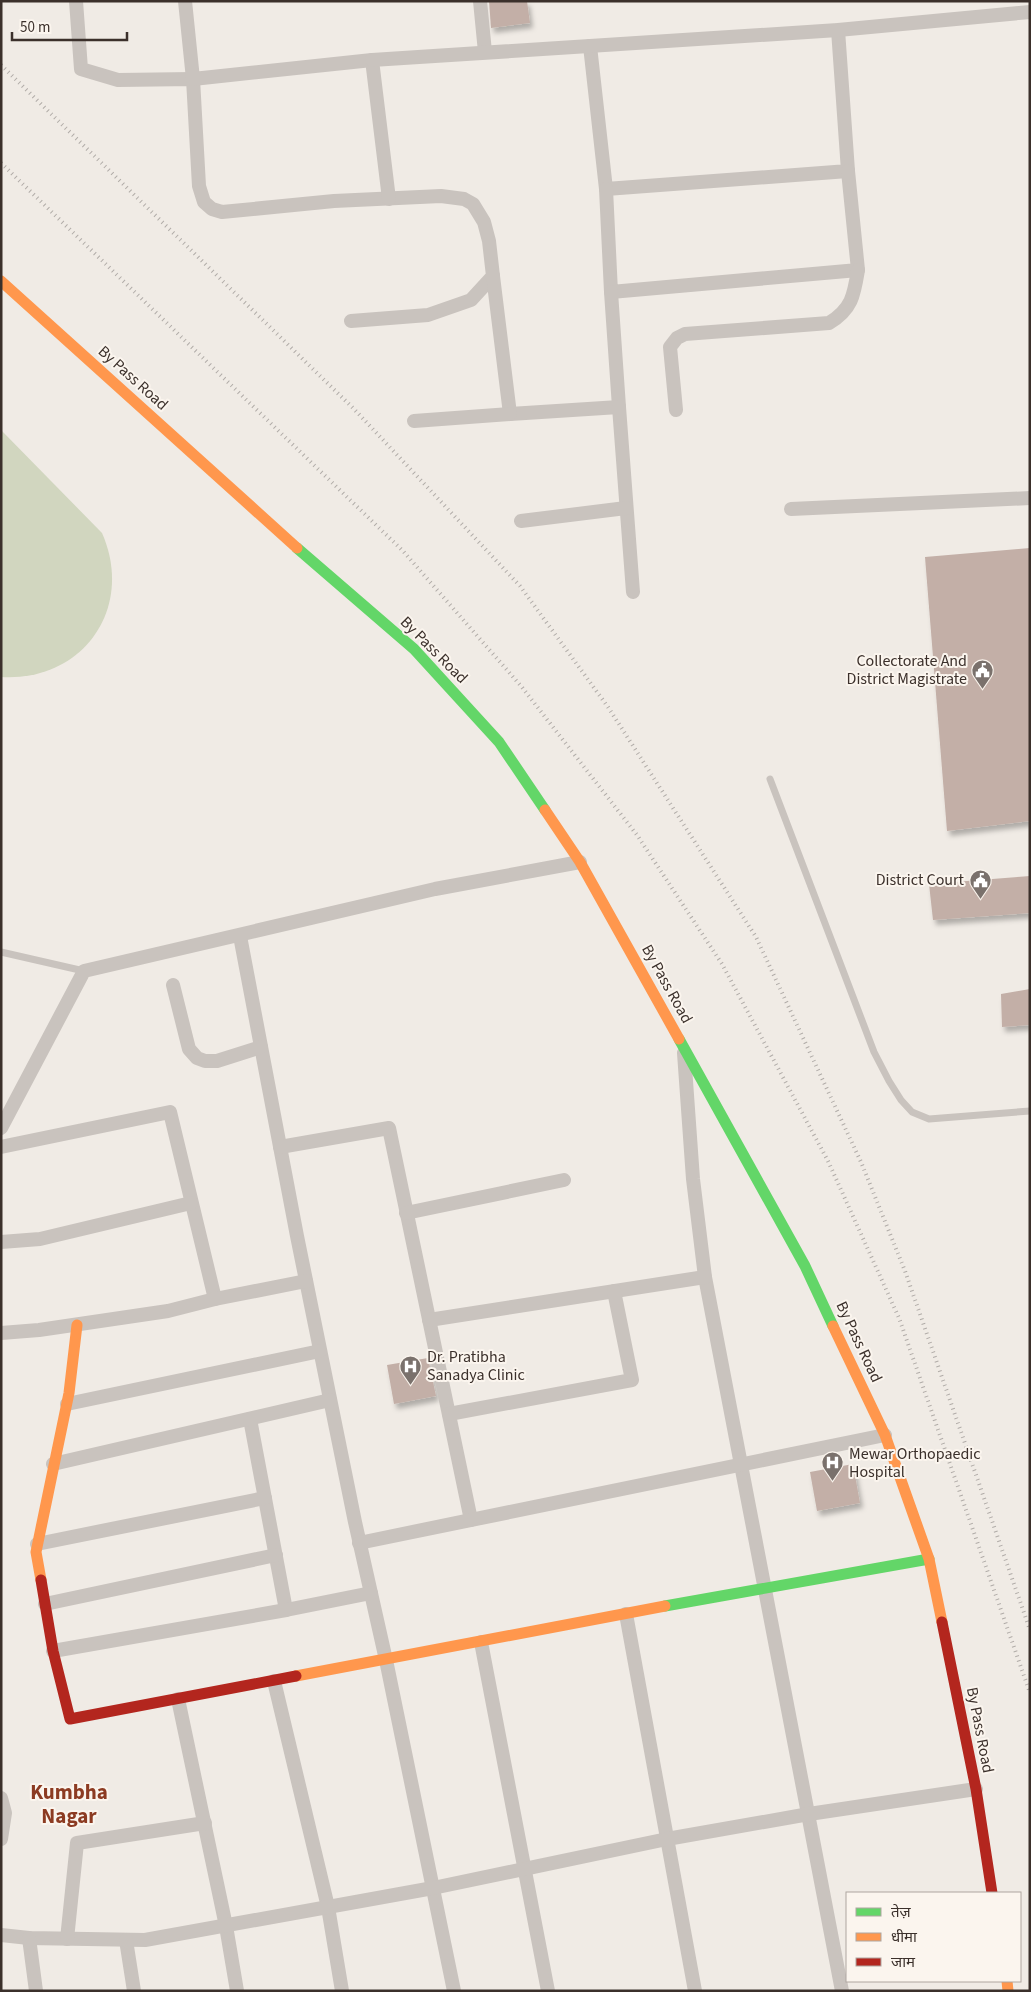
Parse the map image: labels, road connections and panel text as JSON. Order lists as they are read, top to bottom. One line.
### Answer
{"streets":{"street":["By Pass Road"]},"districts":["Kumbha Nagar"],"places":{"public building":["Collectorate And District Magistrate","District Court"],"hospital":["Dr. Pratibha Sanadya Clinic","Mewar Orthopaedic Hospital"]},"legend":["तेज़","धीमा","जाम"],"scale_bar":"50 m"}
